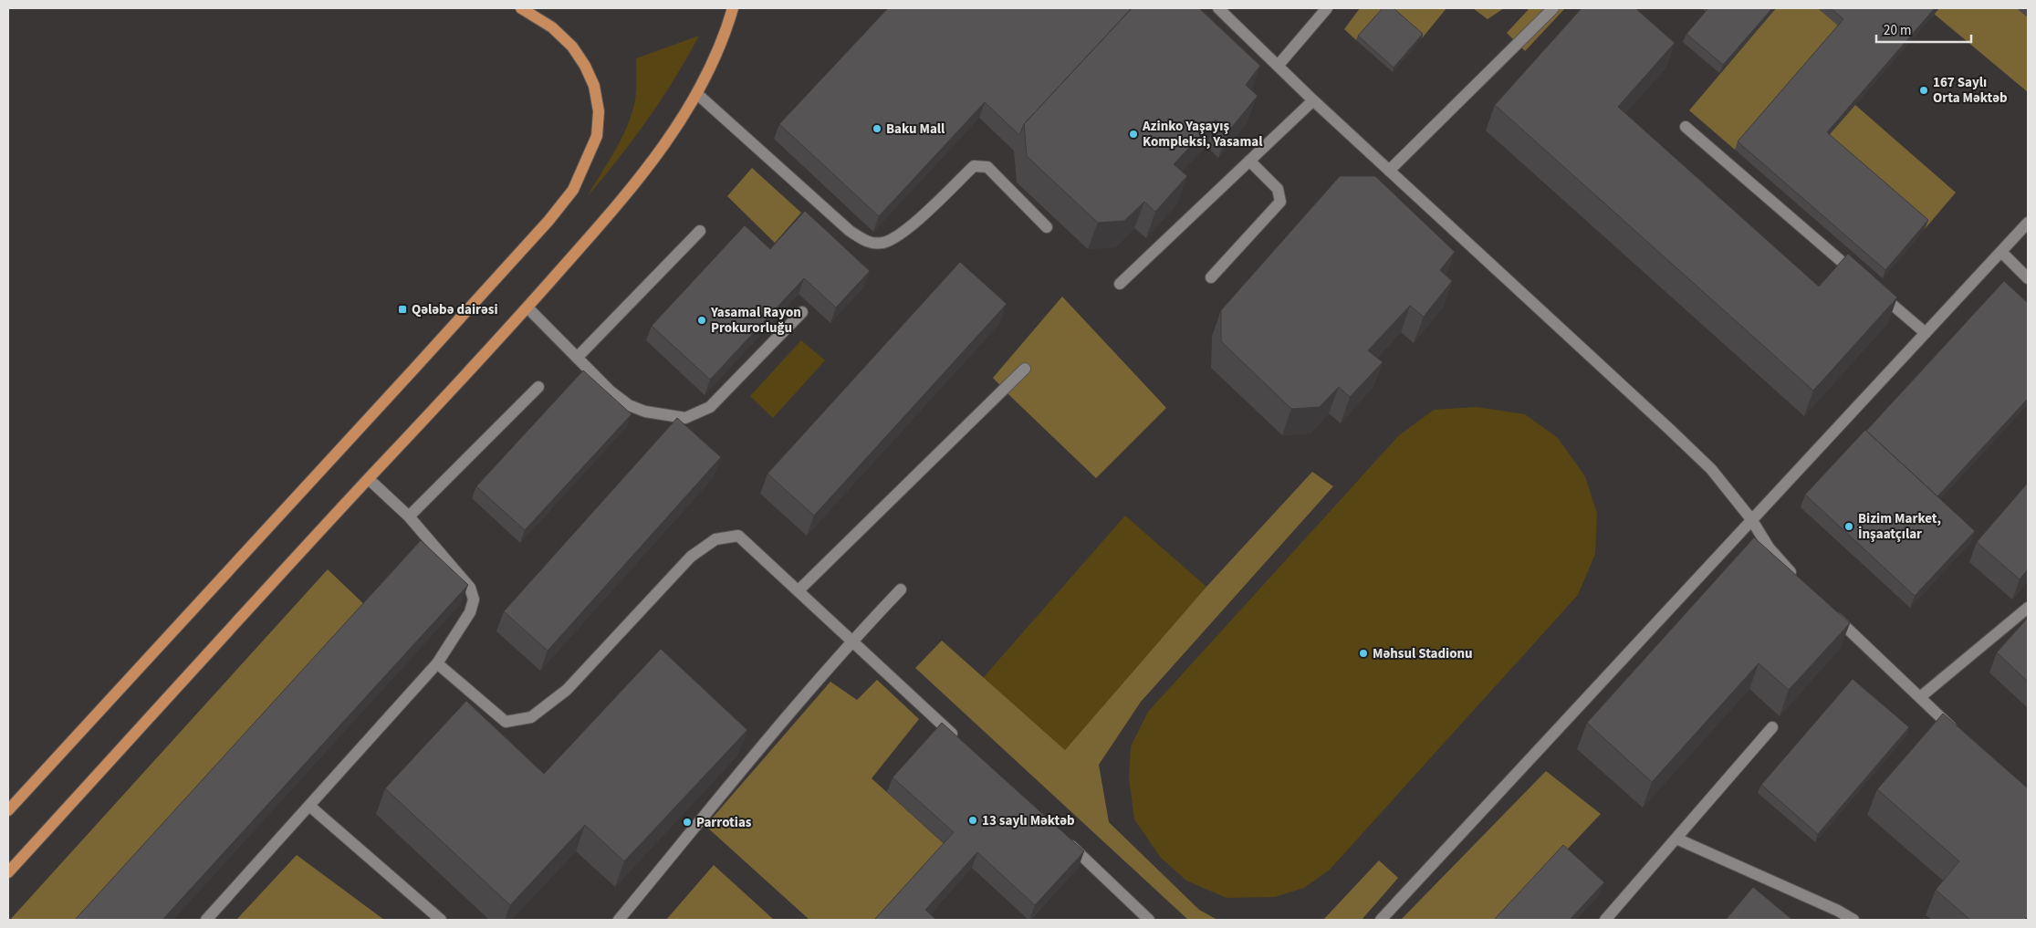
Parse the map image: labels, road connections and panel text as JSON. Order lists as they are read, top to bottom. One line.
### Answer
{"places":{"other":["167 Saylı Orta Məktəb","Baku Mall","Azinko Yaşayış Kompleksi, Yasamal","Yasamal Rayon Prokurorluğu","Bizim Market, İnşaatçılar","Məhsul Stadionu","13 saylı Məktəb","Parrotias"],"transit":["Qələbə dairəsi"]},"scale_bar":"20 m"}
